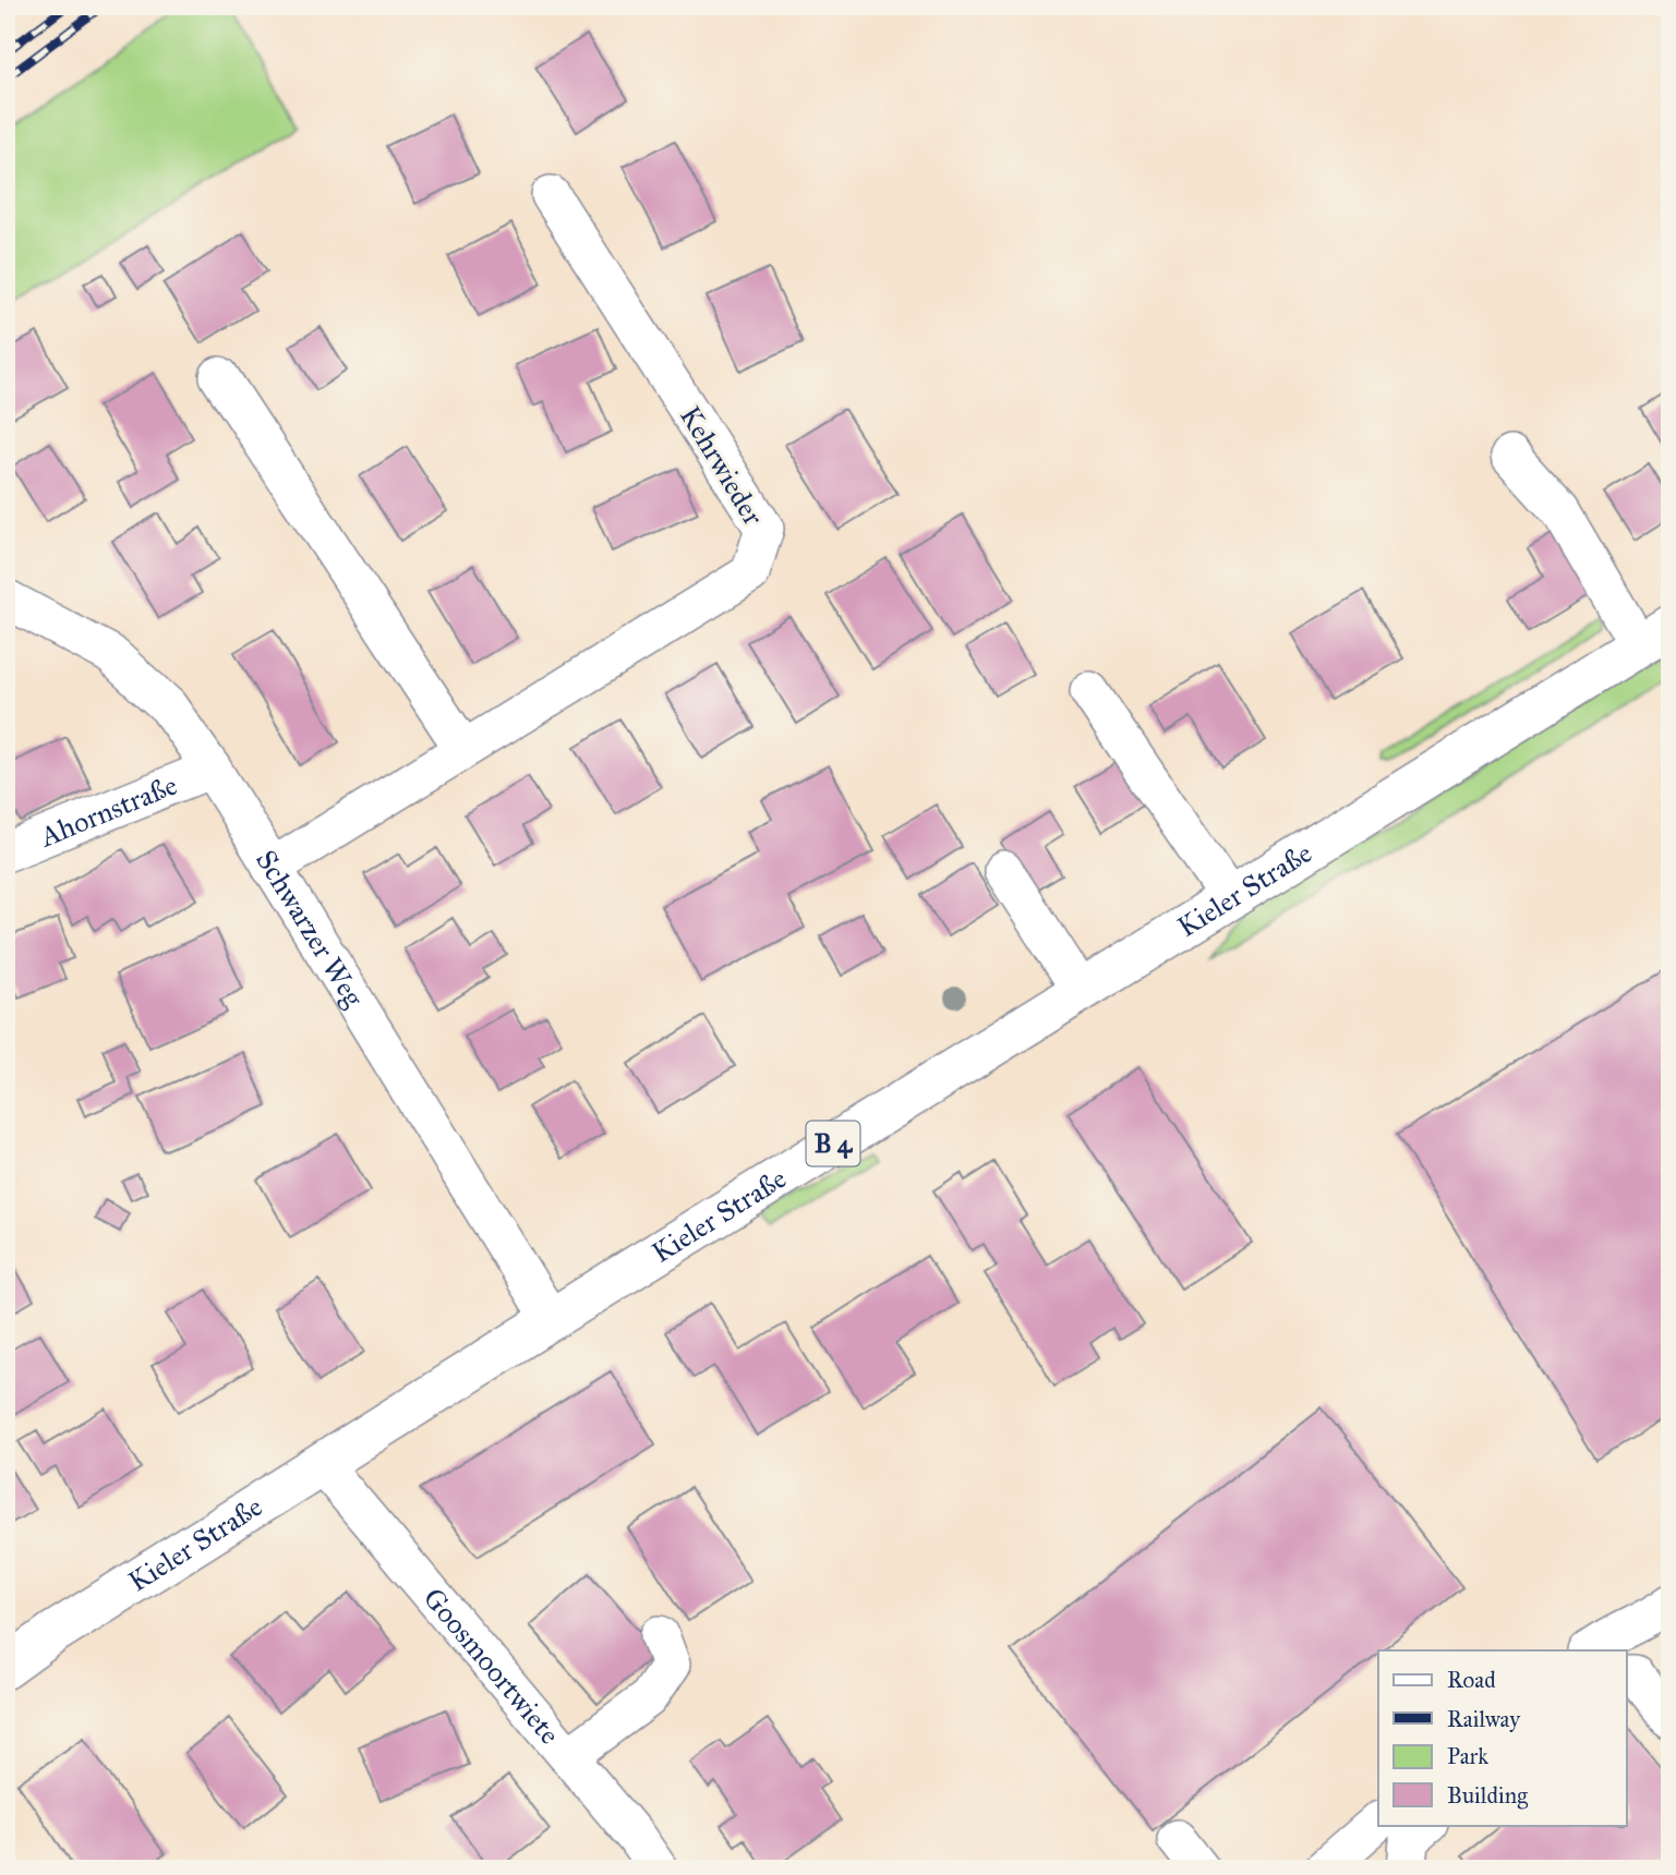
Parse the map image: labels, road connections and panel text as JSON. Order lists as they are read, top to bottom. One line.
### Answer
{"streets":{"main road":["Kieler Straße","B 4"],"street":["Kehrwieder","Ahornstraße","Schwarzer Weg","Goosmoortwiete"]},"crossings":[["Kehrwieder","Schwarzer Weg"],["Ahornstraße","Schwarzer Weg"],["Kieler Straße","Schwarzer Weg"],["Kieler Straße","Goosmoortwiete"]],"legend":["Road","Railway","Park","Building"]}
